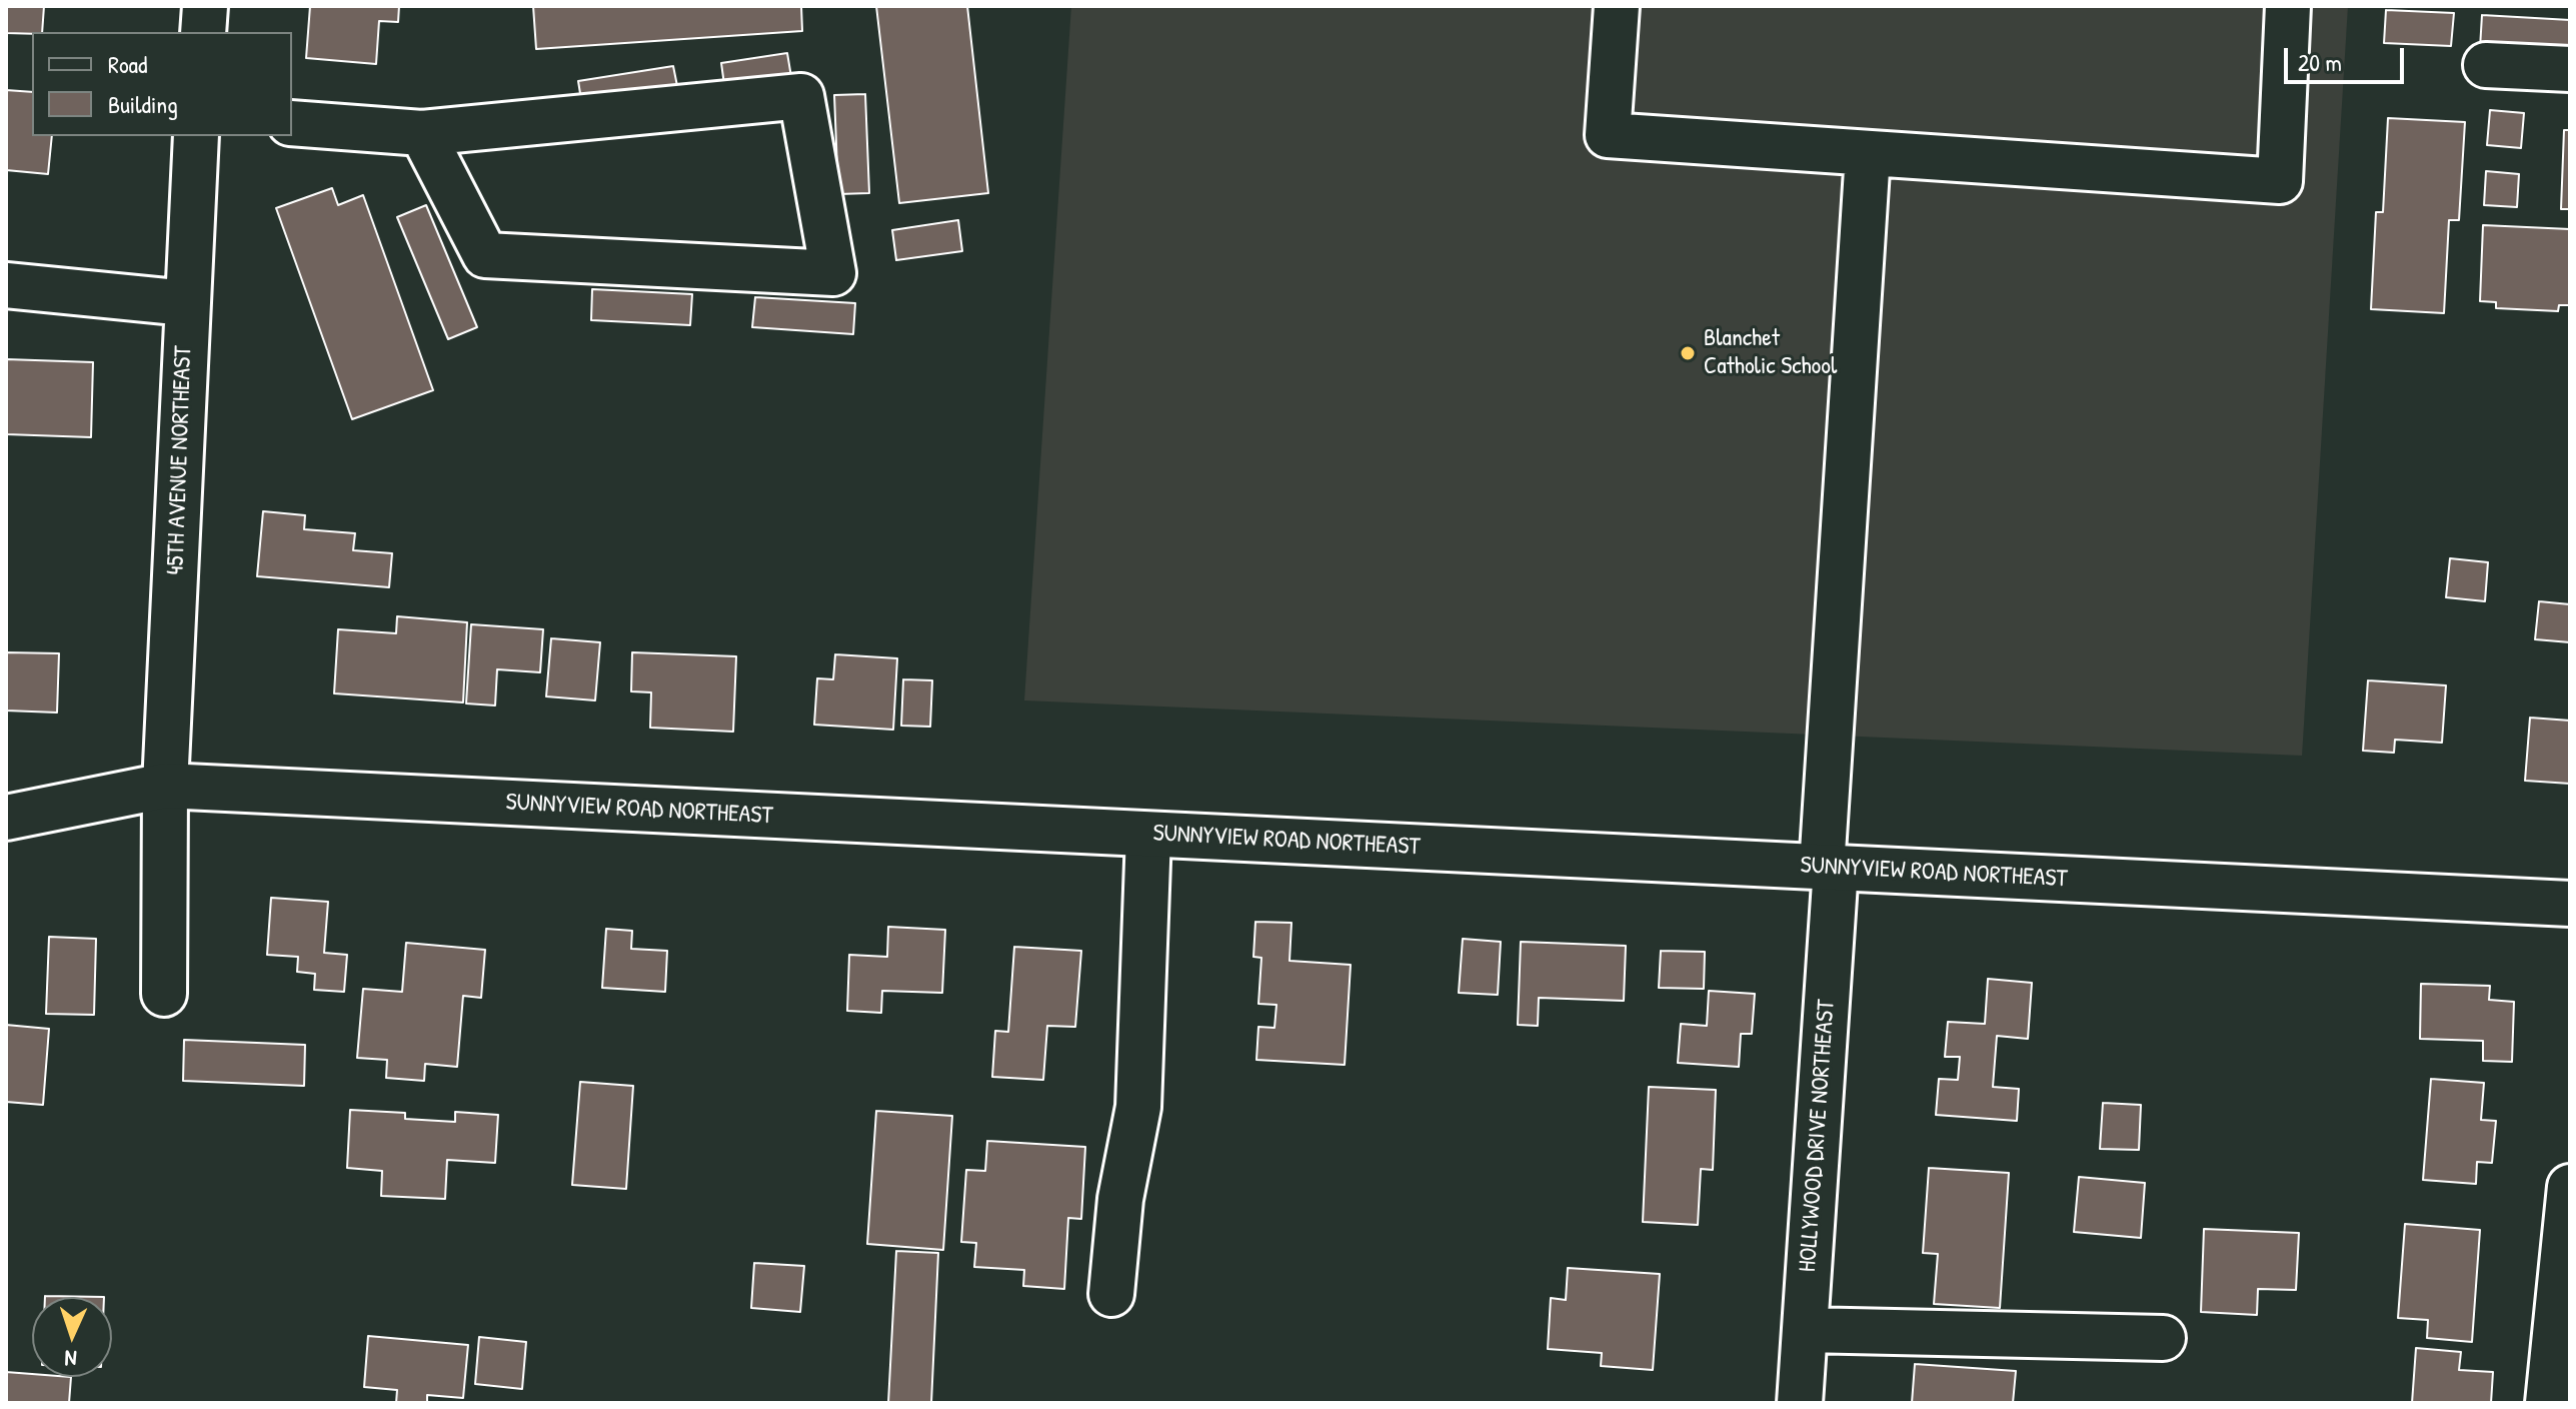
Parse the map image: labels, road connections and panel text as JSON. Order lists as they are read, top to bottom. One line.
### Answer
{"streets":{"main road":["45TH AVENUE NORTHEAST","SUNNYVIEW ROAD NORTHEAST","HOLLYWOOD DRIVE NORTHEAST"]},"crossings":[["45TH AVENUE NORTHEAST","SUNNYVIEW ROAD NORTHEAST"],["SUNNYVIEW ROAD NORTHEAST","HOLLYWOOD DRIVE NORTHEAST"]],"places":["Blanchet Catholic School"],"legend":["Road","Building"],"scale_bar":"20 m","north":"bottom"}
